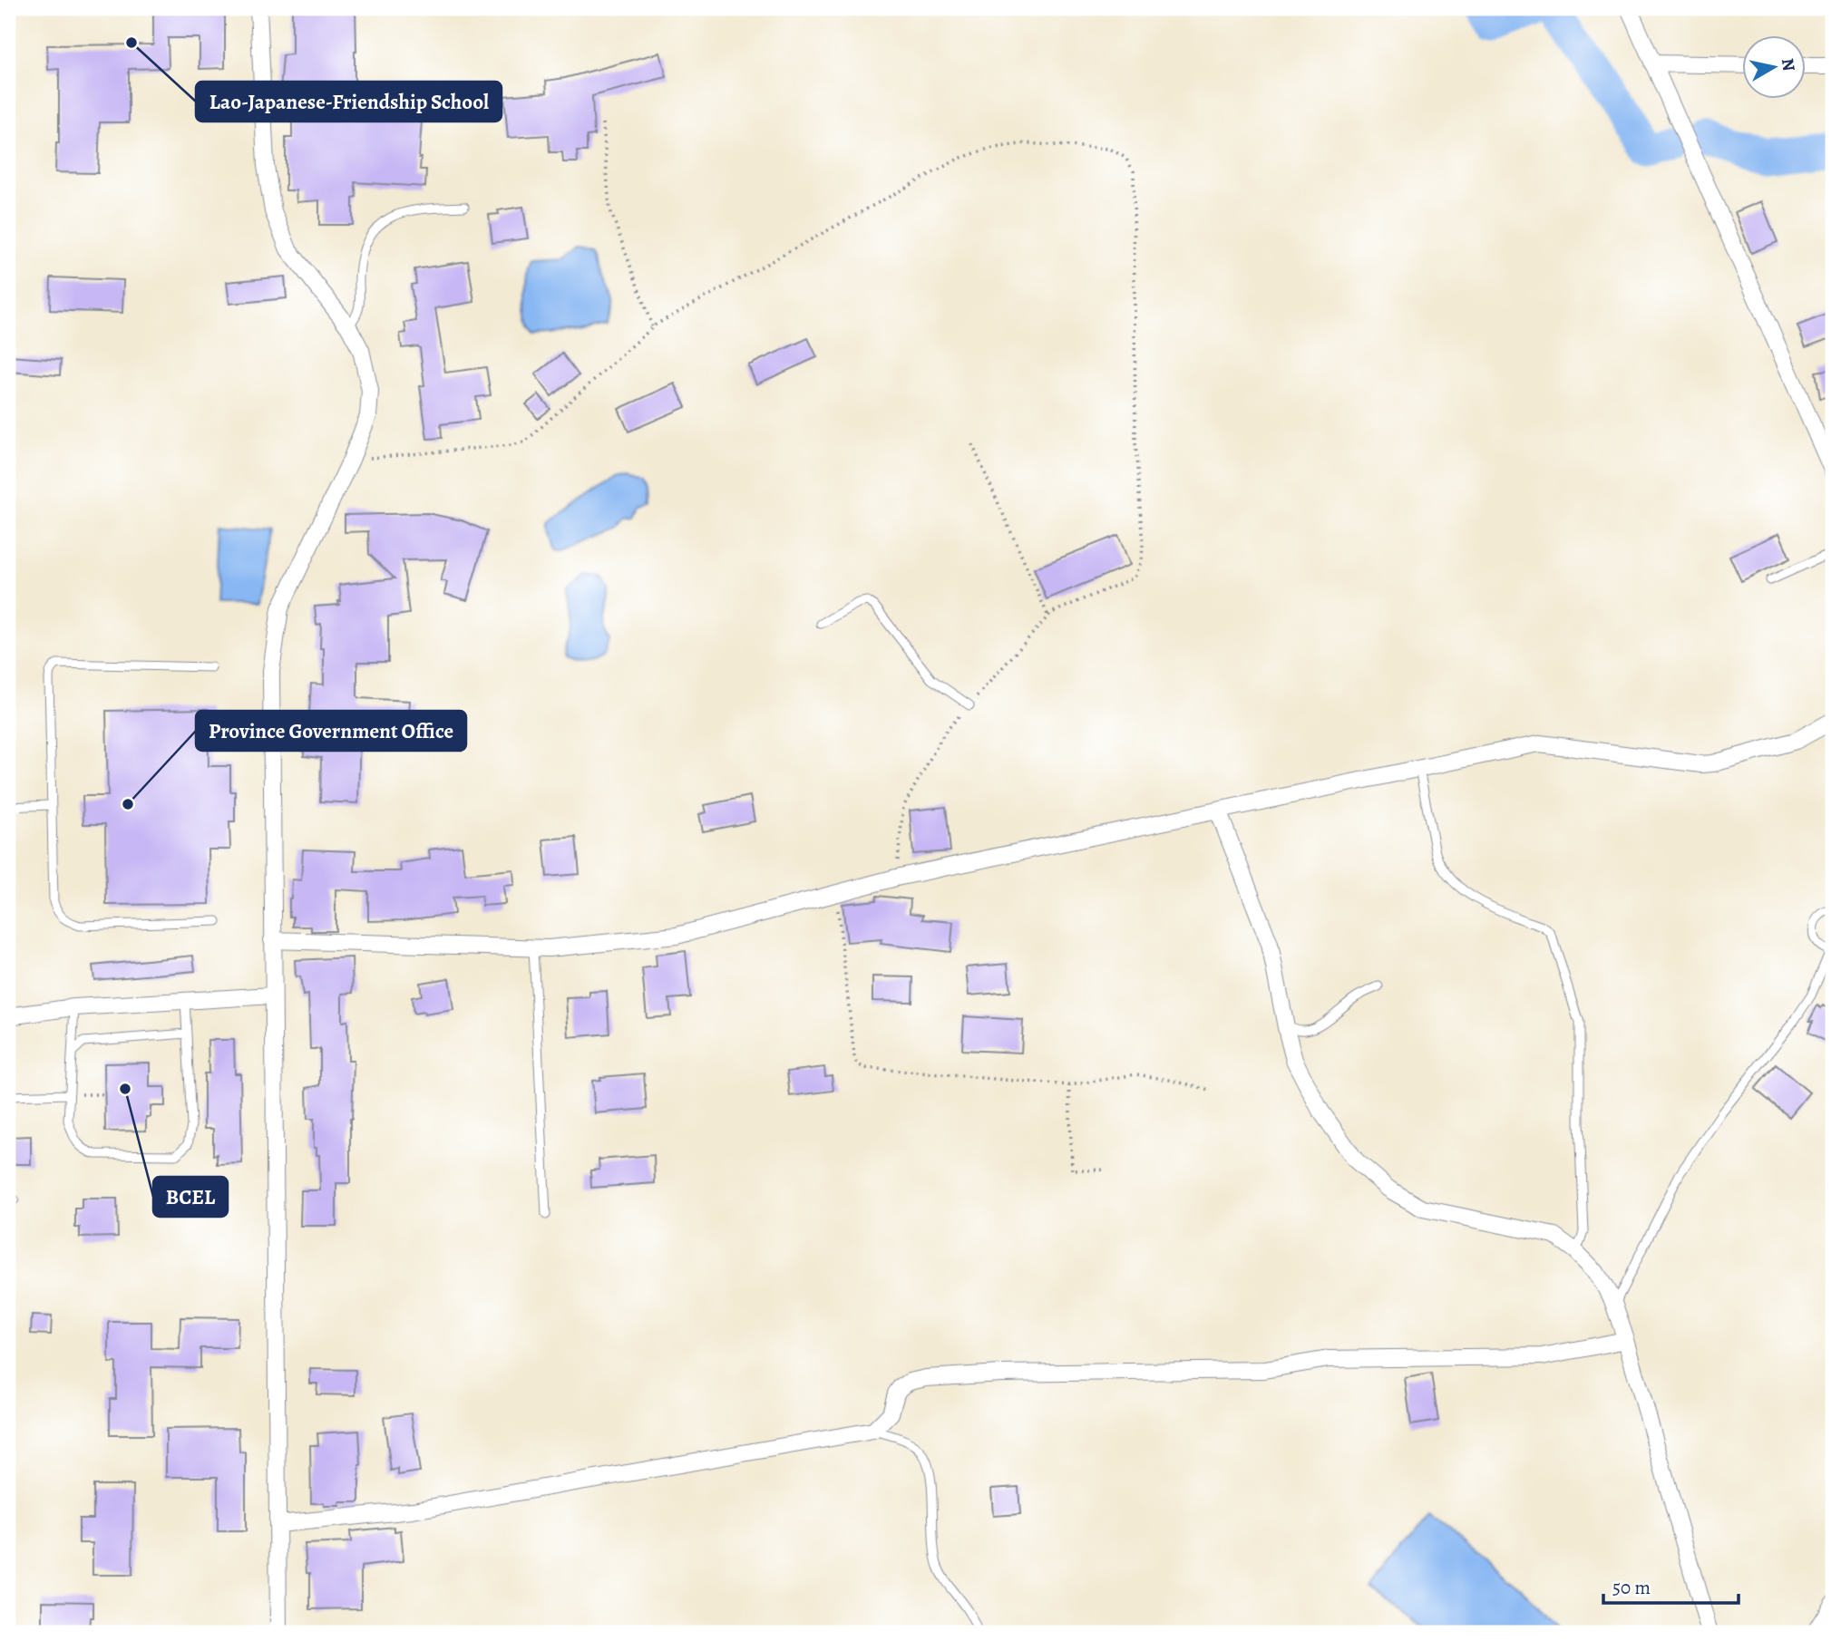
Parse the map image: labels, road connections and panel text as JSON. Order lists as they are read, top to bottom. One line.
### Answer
{"places":["Lao-Japanese-Friendship School","Province Government Office","BCEL"],"scale_bar":"50 m","north":"right"}
